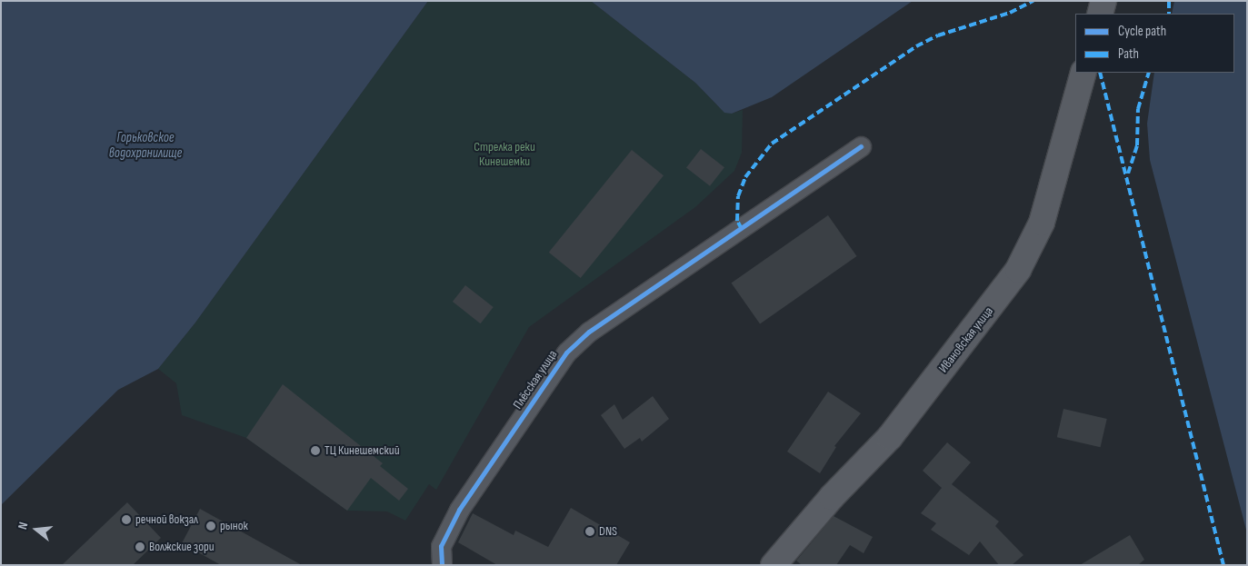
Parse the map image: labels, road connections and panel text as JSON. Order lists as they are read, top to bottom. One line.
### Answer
{"streets":{"main road":["Ивановская улица"],"street":["Плёсская улица"]},"water":["Горьковское водохранилище"],"parks":["Стрелка реки Кинешемки"],"places":["ТЦ Кинешемский","речной вокзал","рынок","DNS","Волжские зори"],"legend":["Cycle path","Path"],"north":"left"}
